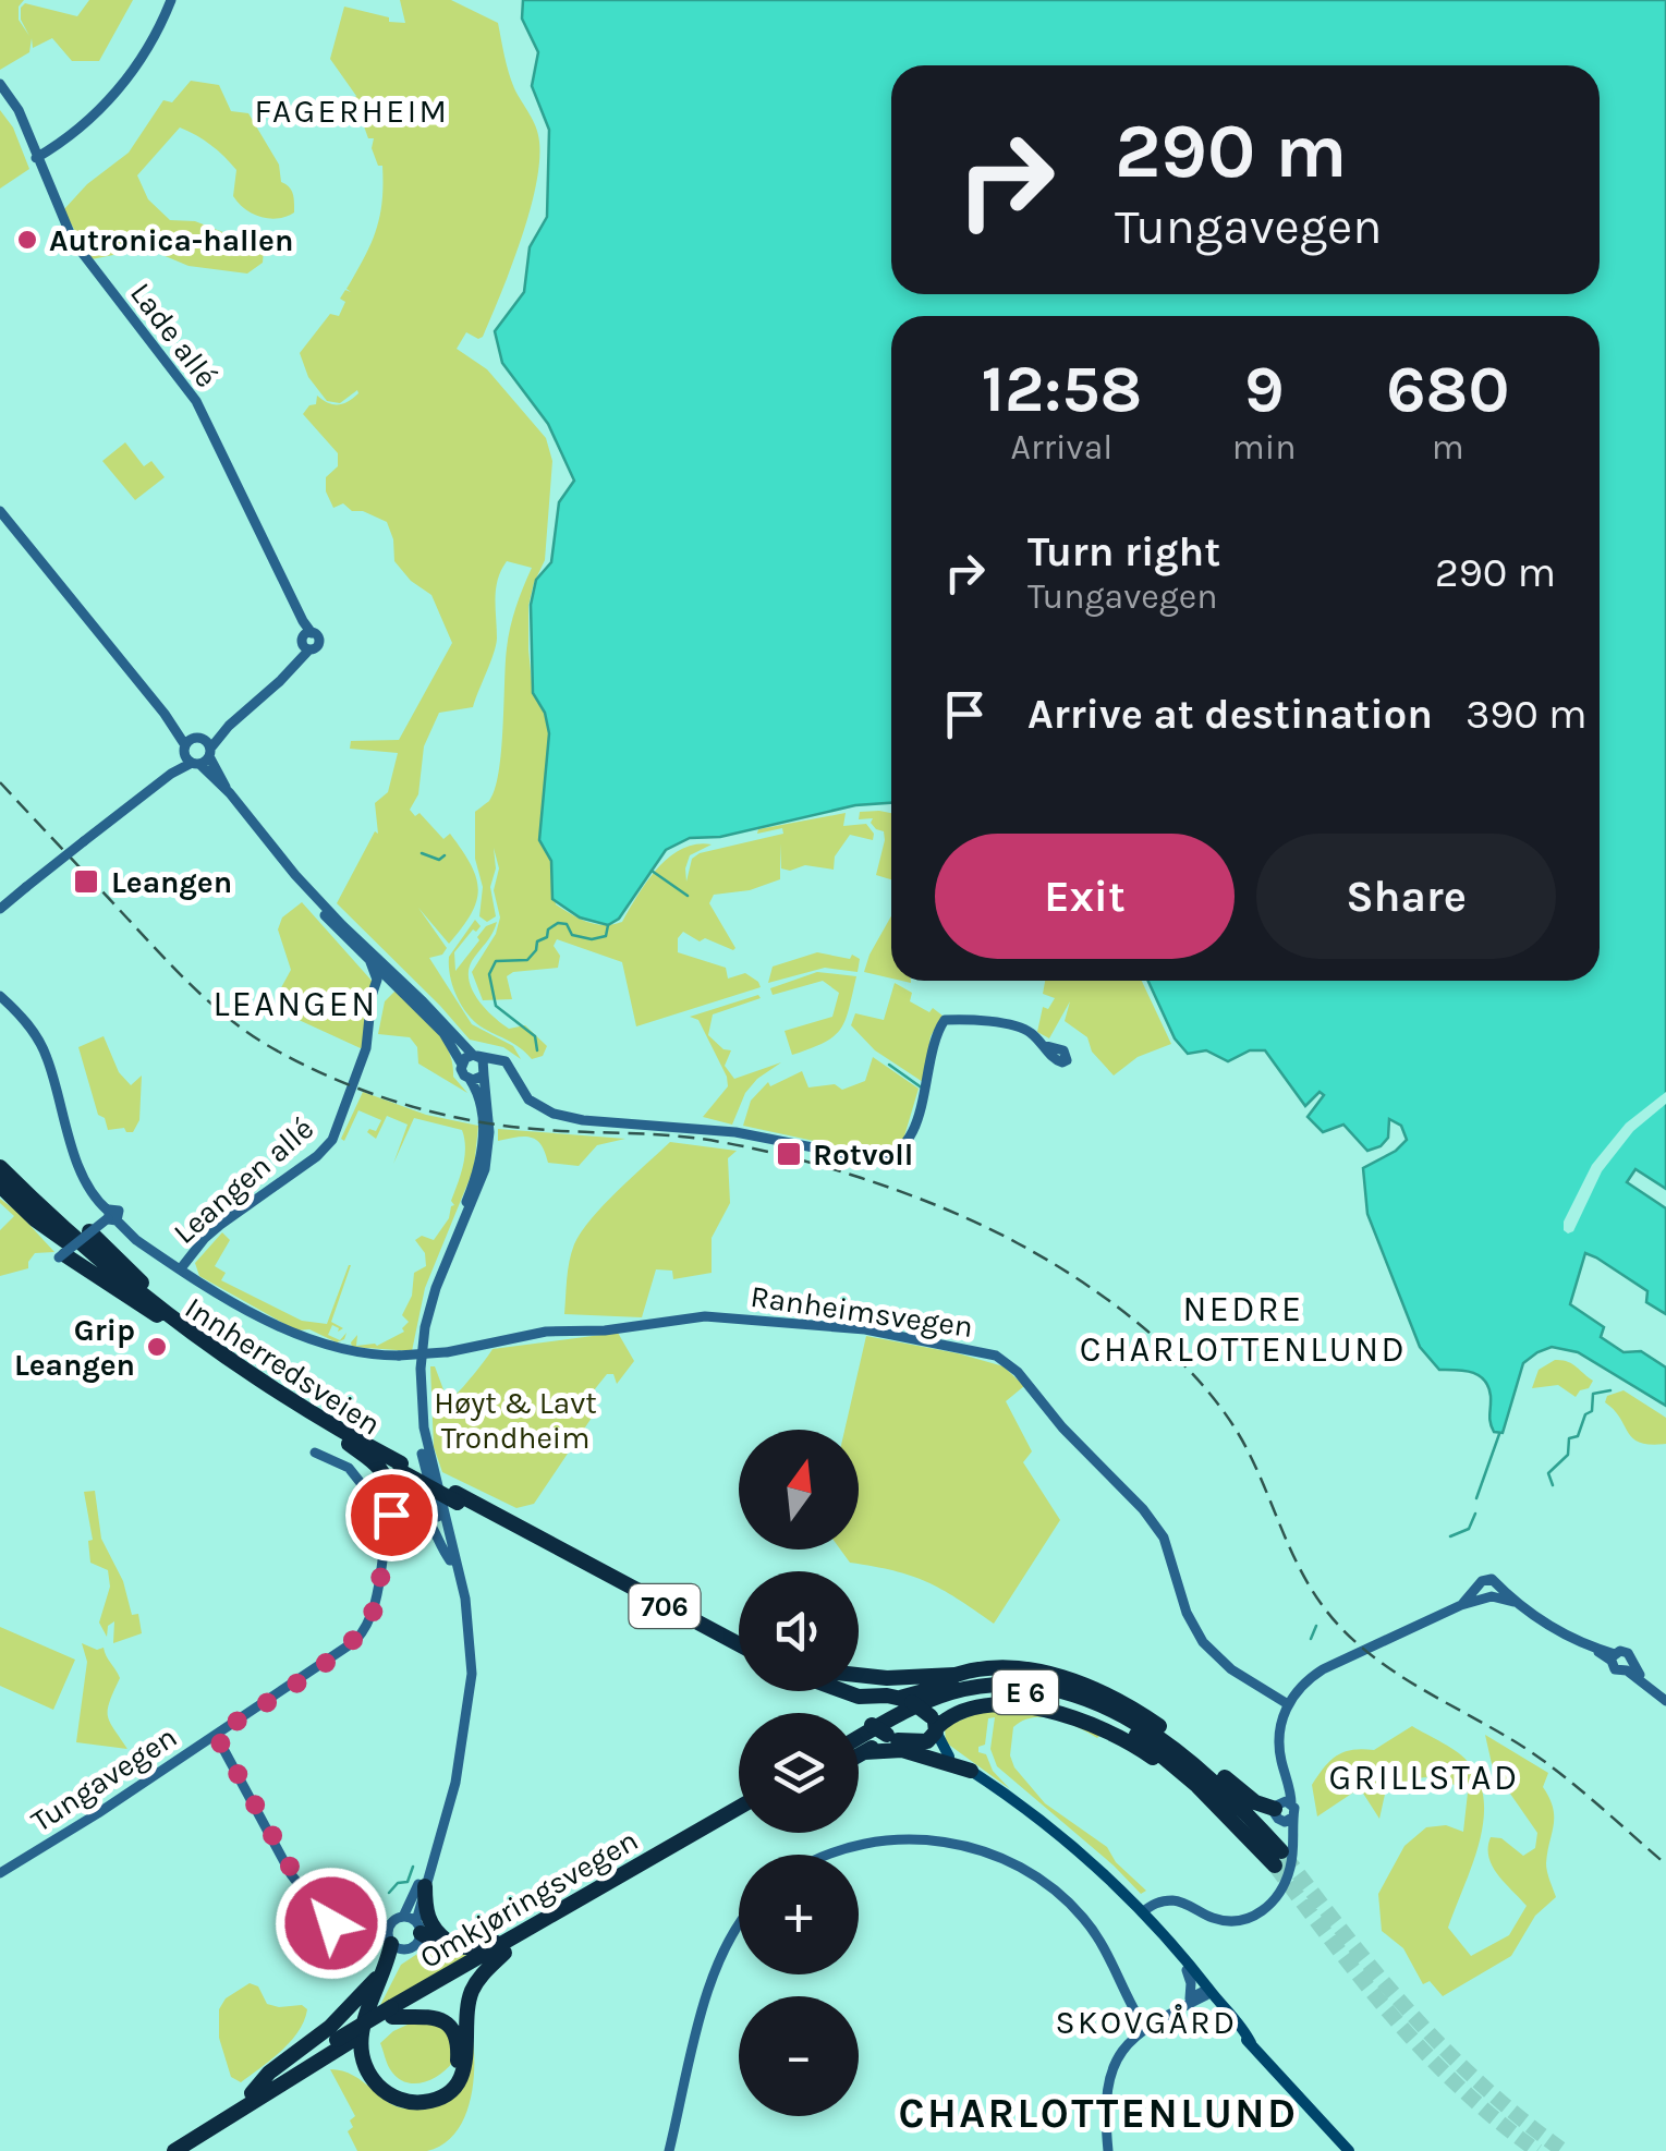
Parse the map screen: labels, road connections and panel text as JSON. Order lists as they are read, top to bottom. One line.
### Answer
{"streets":{"highway":["Innherredsveien","706","E 6","Omkjøringsvegen"],"street":["Lade allé","Leangen allé","Ranheimsvegen","Tungavegen"]},"crossings":[["Leangen allé","Ranheimsvegen"],["Innherredsveien","706"],["706","Tungavegen"]],"districts":["FAGERHEIM","LEANGEN","NEDRE CHARLOTTENLUND","GRILLSTAD","SKOVGÅRD","CHARLOTTENLUND"],"parks":["Høyt & Lavt Trondheim"],"places":{"other":["Autronica-hallen","Grip Leangen"],"transit":["Leangen","Rotvoll"]},"north":"top","page":{"turn":["290 m","Tungavegen"],"eta":["12:58","Arrival","9","min","680","m"],"list":[{"name":"Turn right","note":"Tungavegen","value":"290 m"},{"name":"Arrive at destination","value":"390 m"}],"buttons":["Exit","Share"],"map_buttons":["+","−"]}}
